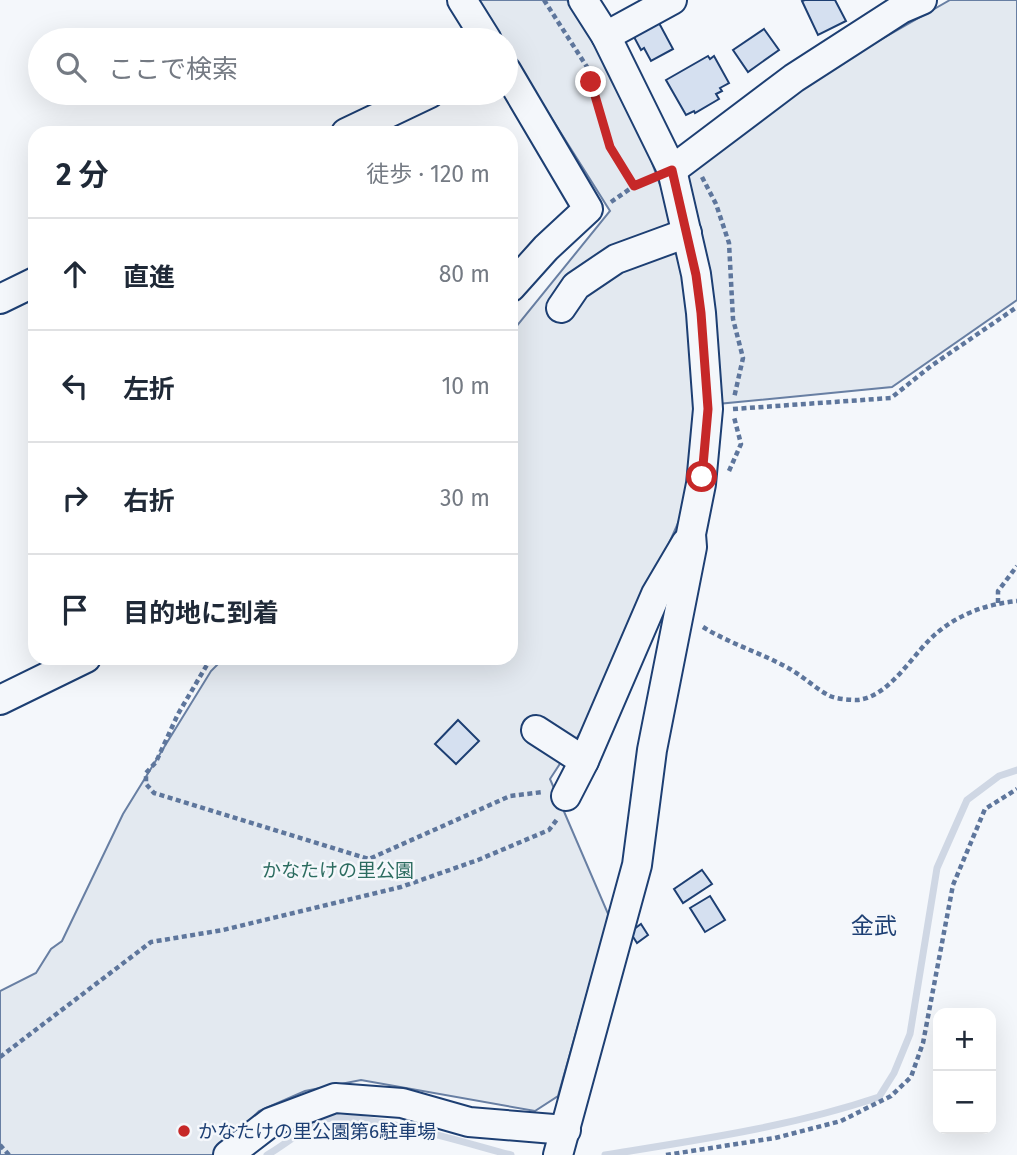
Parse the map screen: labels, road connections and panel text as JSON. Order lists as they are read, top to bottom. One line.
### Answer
{"districts":["金武"],"parks":["かなたけの里公園"],"places":["かなたけの里公園第6駐車場"],"page":{"search":"ここで検索","heading":["2 分","徒歩 · 120 m"],"list":[["直進","80 m"],["左折","10 m"],["右折","30 m"],"目的地に到着"],"map_buttons":["+","−"]}}
